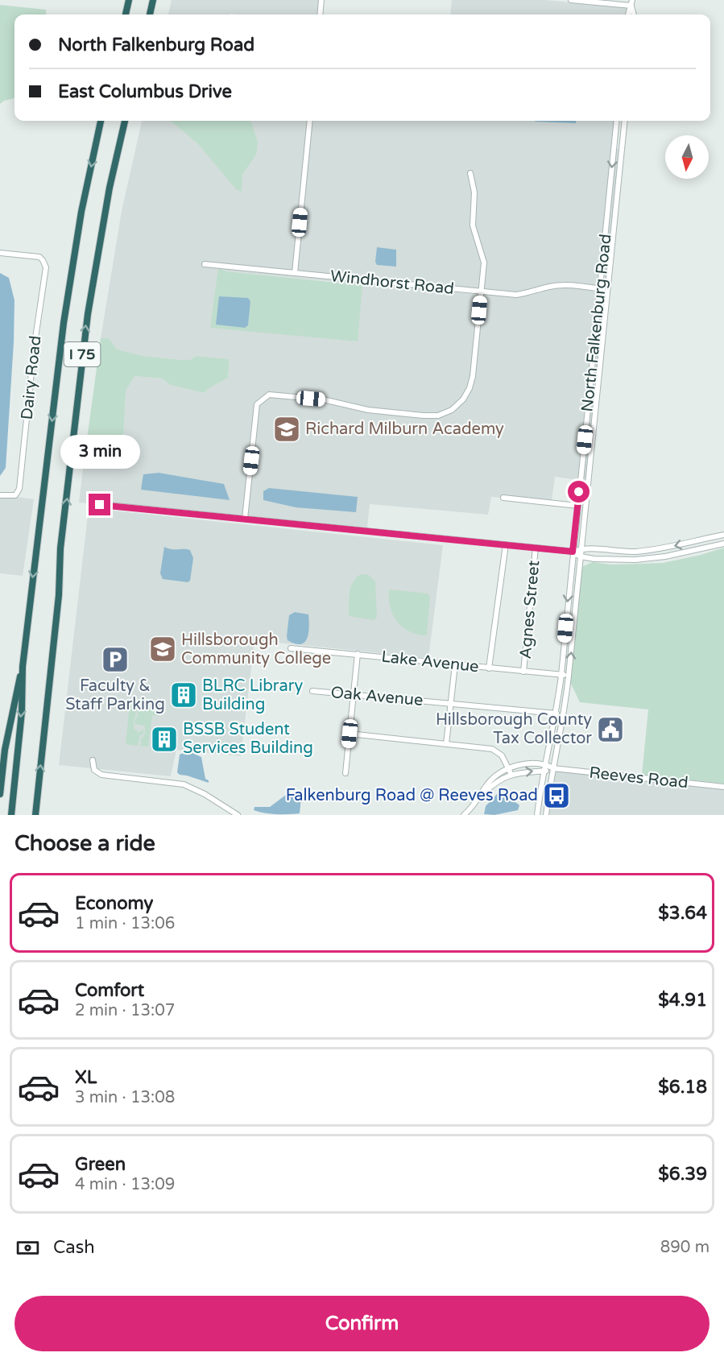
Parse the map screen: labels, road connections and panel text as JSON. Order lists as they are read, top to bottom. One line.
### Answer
{"streets":{"highway":["I 75"],"street":["Windhorst Road","North Falkenburg Road","Dairy Road","Agnes Street","Lake Avenue","Oak Avenue","Reeves Road"]},"crossings":[["Windhorst Road","North Falkenburg Road"],["North Falkenburg Road","Lake Avenue"],["North Falkenburg Road","Oak Avenue"],["North Falkenburg Road","Reeves Road"],["Agnes Street","Lake Avenue"]],"places":{"school or university":["Richard Milburn Academy","Hillsborough Community College"],"parking":["Faculty & Staff Parking"],"building":["BLRC Library Building","BSSB Student Services Building"],"public building":["Hillsborough County Tax Collector"],"bus stop":["Falkenburg Road @ Reeves Road"]},"north":"bottom","page":{"banner":["North Falkenburg Road","East Columbus Drive"],"bubble":"3 min","heading":"Choose a ride","list":[{"name":"Economy","note":"1 min · 13:06","value":"$3.64"},{"name":"Comfort","note":"2 min · 13:07","value":"$4.91"},{"name":"XL","note":"3 min · 13:08","value":"$6.18"},{"name":"Green","note":"4 min · 13:09","value":"$6.39"}],"pay":["Cash","890 m"],"buttons":"Confirm"}}
